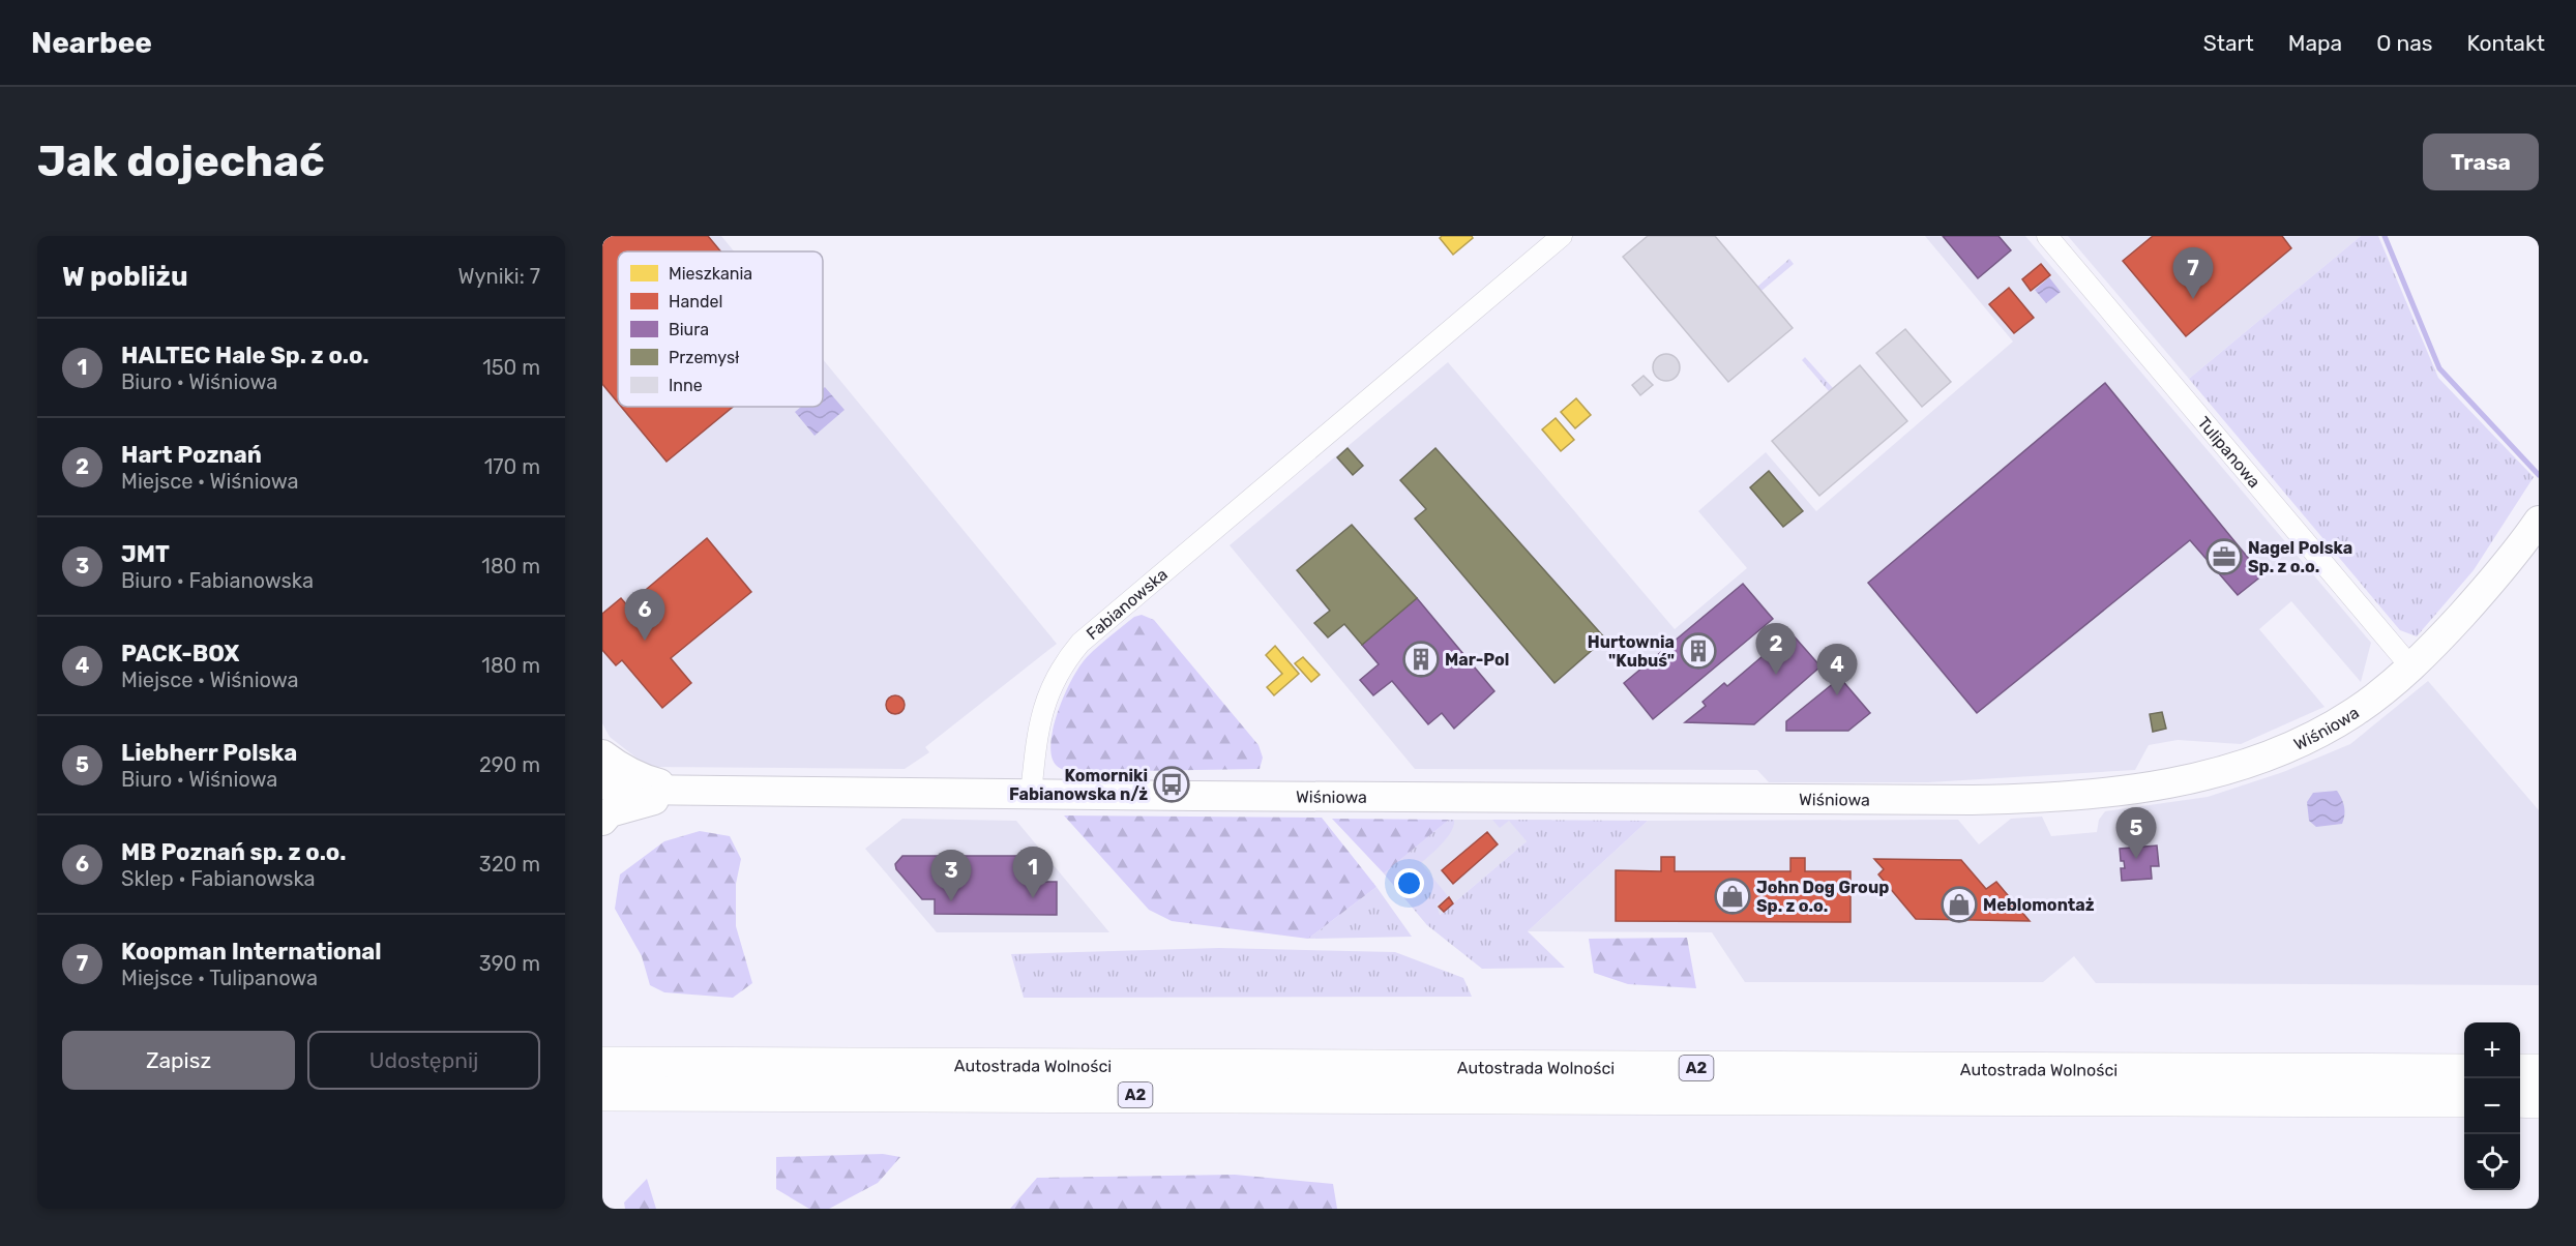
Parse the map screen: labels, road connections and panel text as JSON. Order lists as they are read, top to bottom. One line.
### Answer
{"streets":{"highway":["Autostrada Wolności","A2"],"street":["Tulipanowa","Fabianowska","Wiśniowa"]},"crossings":[["Tulipanowa","Wiśniowa"],["Fabianowska","Wiśniowa"]],"places":{"office":["Nagel Polska Sp. z o.o."],"building":["Hurtownia \"Kubuś\"","Mar-Pol"],"bus stop":["Komorniki Fabianowska n/ż"],"shop":["John Dog Group Sp. z o.o.","Meblomontaż"]},"legend":["Mieszkania","Handel","Biura","Przemysł","Inne"],"page":{"header":"Nearbee","nav":["Start","Mapa","O nas","Kontakt"],"buttons":["Trasa",["Zapisz","Udostępnij"]],"title":"Jak dojechać","heading":["W pobliżu","Wyniki: 7"],"pins":["7","6","2","4","5","1","3"],"list":[{"mark":"1","name":"HALTEC Hale Sp. z o.o.","note":"Biuro · Wiśniowa","value":"150 m"},{"mark":"2","name":"Hart Poznań","note":"Miejsce · Wiśniowa","value":"170 m"},{"mark":"3","name":"JMT","note":"Biuro · Fabianowska","value":"180 m"},{"mark":"4","name":"PACK-BOX","note":"Miejsce · Wiśniowa","value":"180 m"},{"mark":"5","name":"Liebherr Polska","note":"Biuro · Wiśniowa","value":"290 m"},{"mark":"6","name":"MB Poznań sp. z o.o.","note":"Sklep · Fabianowska","value":"320 m"},{"mark":"7","name":"Koopman International","note":"Miejsce · Tulipanowa","value":"390 m"}],"map_buttons":["+","−"]}}
